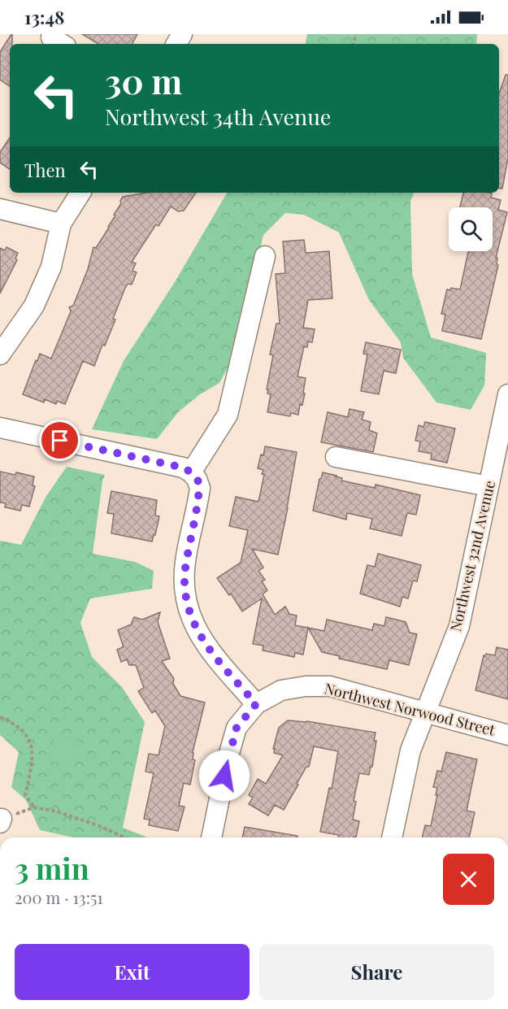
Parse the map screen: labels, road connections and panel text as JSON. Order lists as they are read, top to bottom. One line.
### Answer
{"streets":{"street":["Northwest 32nd Avenue","Northwest Norwood Street"]},"crossings":[["Northwest 32nd Avenue","Northwest Norwood Street"]],"page":{"status":"13:48","turn":["30 m","Northwest 34th Avenue"],"then":"Then","heading":["3 min","200 m · 13:51"],"buttons":["Exit","Share"]}}
